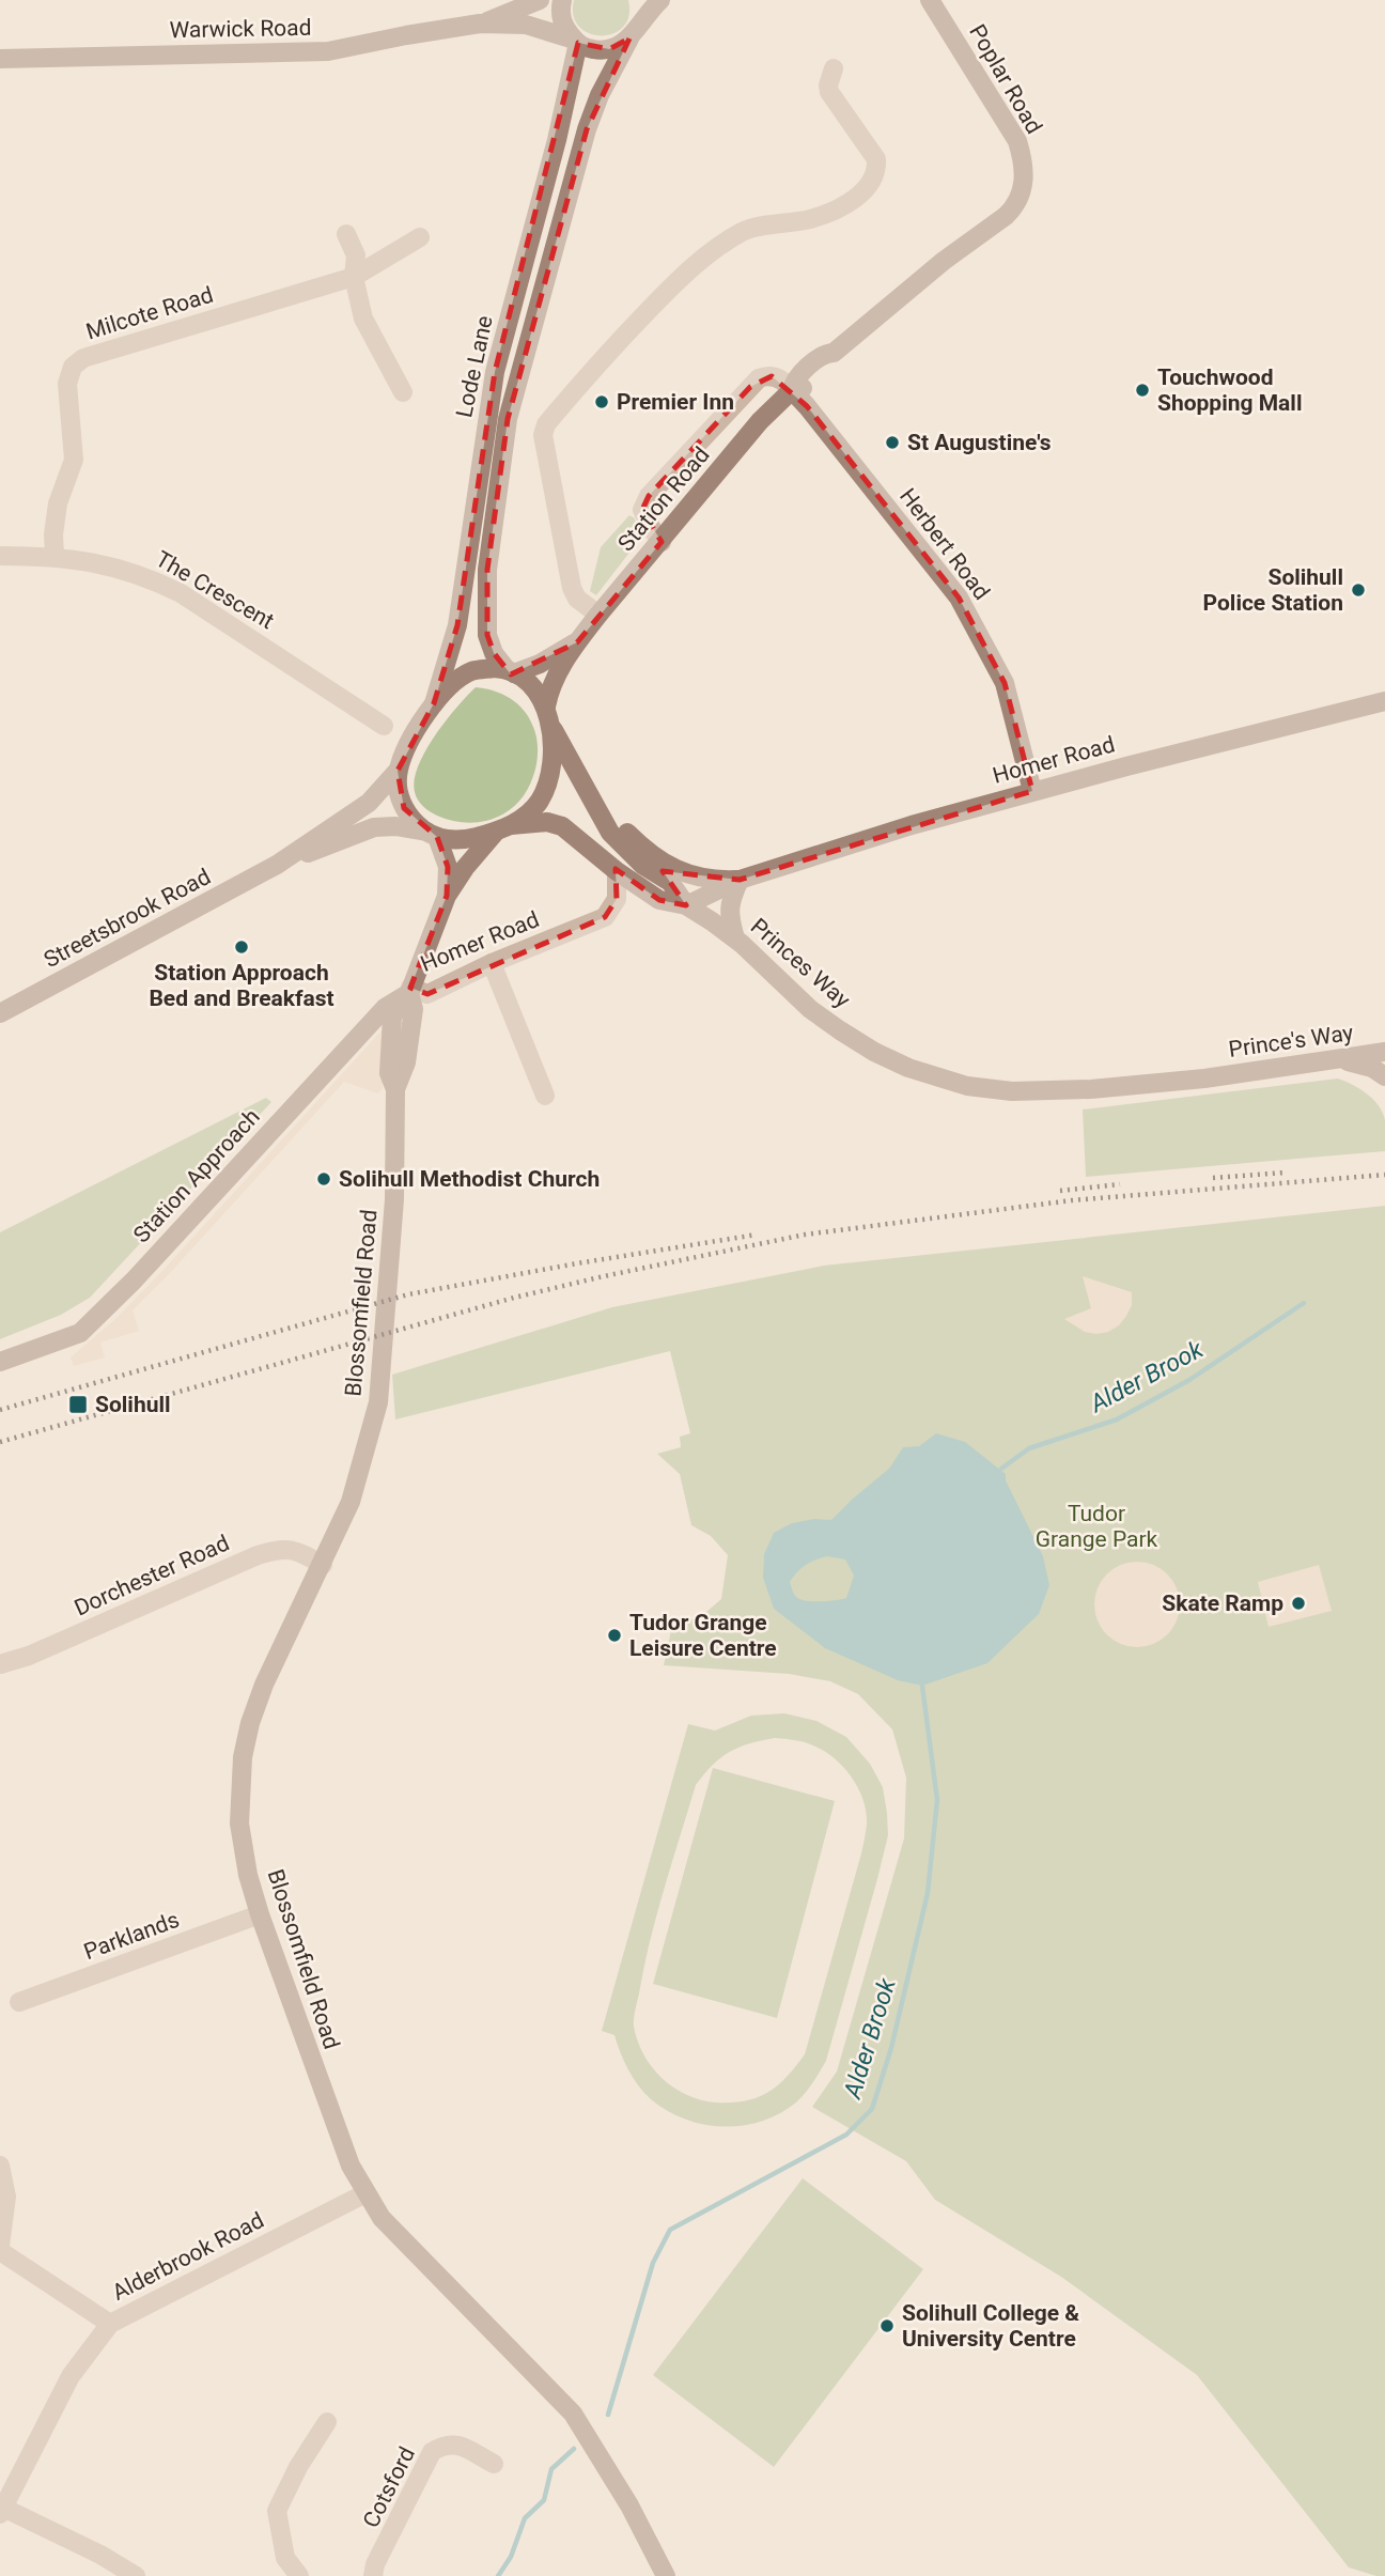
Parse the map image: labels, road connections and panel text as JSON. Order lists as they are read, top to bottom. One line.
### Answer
{"streets":{"main road":["Warwick Road","Poplar Road","Lode Lane","Station Road","Herbert Road","Homer Road","Streetsbrook Road","Princes Way","Prince's Way","Station Approach","Blossomfield Road"],"street":["Milcote Road","The Crescent","Dorchester Road","Parklands","Alderbrook Road","Cotsford"]},"crossings":[["Warwick Road","Lode Lane"],["Poplar Road","Station Road"],["Milcote Road","The Crescent"],["Lode Lane","Station Road"],["Lode Lane","Streetsbrook Road"],["Lode Lane","Princes Way"],["Lode Lane","Blossomfield Road"],["Station Road","Herbert Road"],["Station Road","Streetsbrook Road"],["Station Road","Princes Way"],["Station Road","Blossomfield Road"],["Herbert Road","Homer Road"],["Homer Road","Princes Way"],["Homer Road","Station Approach"],["Homer Road","Blossomfield Road"],["Streetsbrook Road","Princes Way"],["Streetsbrook Road","Blossomfield Road"],["Princes Way","Prince's Way"],["Princes Way","Blossomfield Road"],["Station Approach","Blossomfield Road"],["Blossomfield Road","Dorchester Road"],["Blossomfield Road","Parklands"],["Blossomfield Road","Alderbrook Road"]],"water":["Alder Brook"],"parks":["Tudor Grange Park"],"places":{"other":["Touchwood Shopping Mall","Premier Inn","St Augustine's","Solihull Police Station","Station Approach Bed and Breakfast","Solihull Methodist Church","Skate Ramp","Tudor Grange Leisure Centre","Solihull College & University Centre"],"transit":["Solihull"]}}
